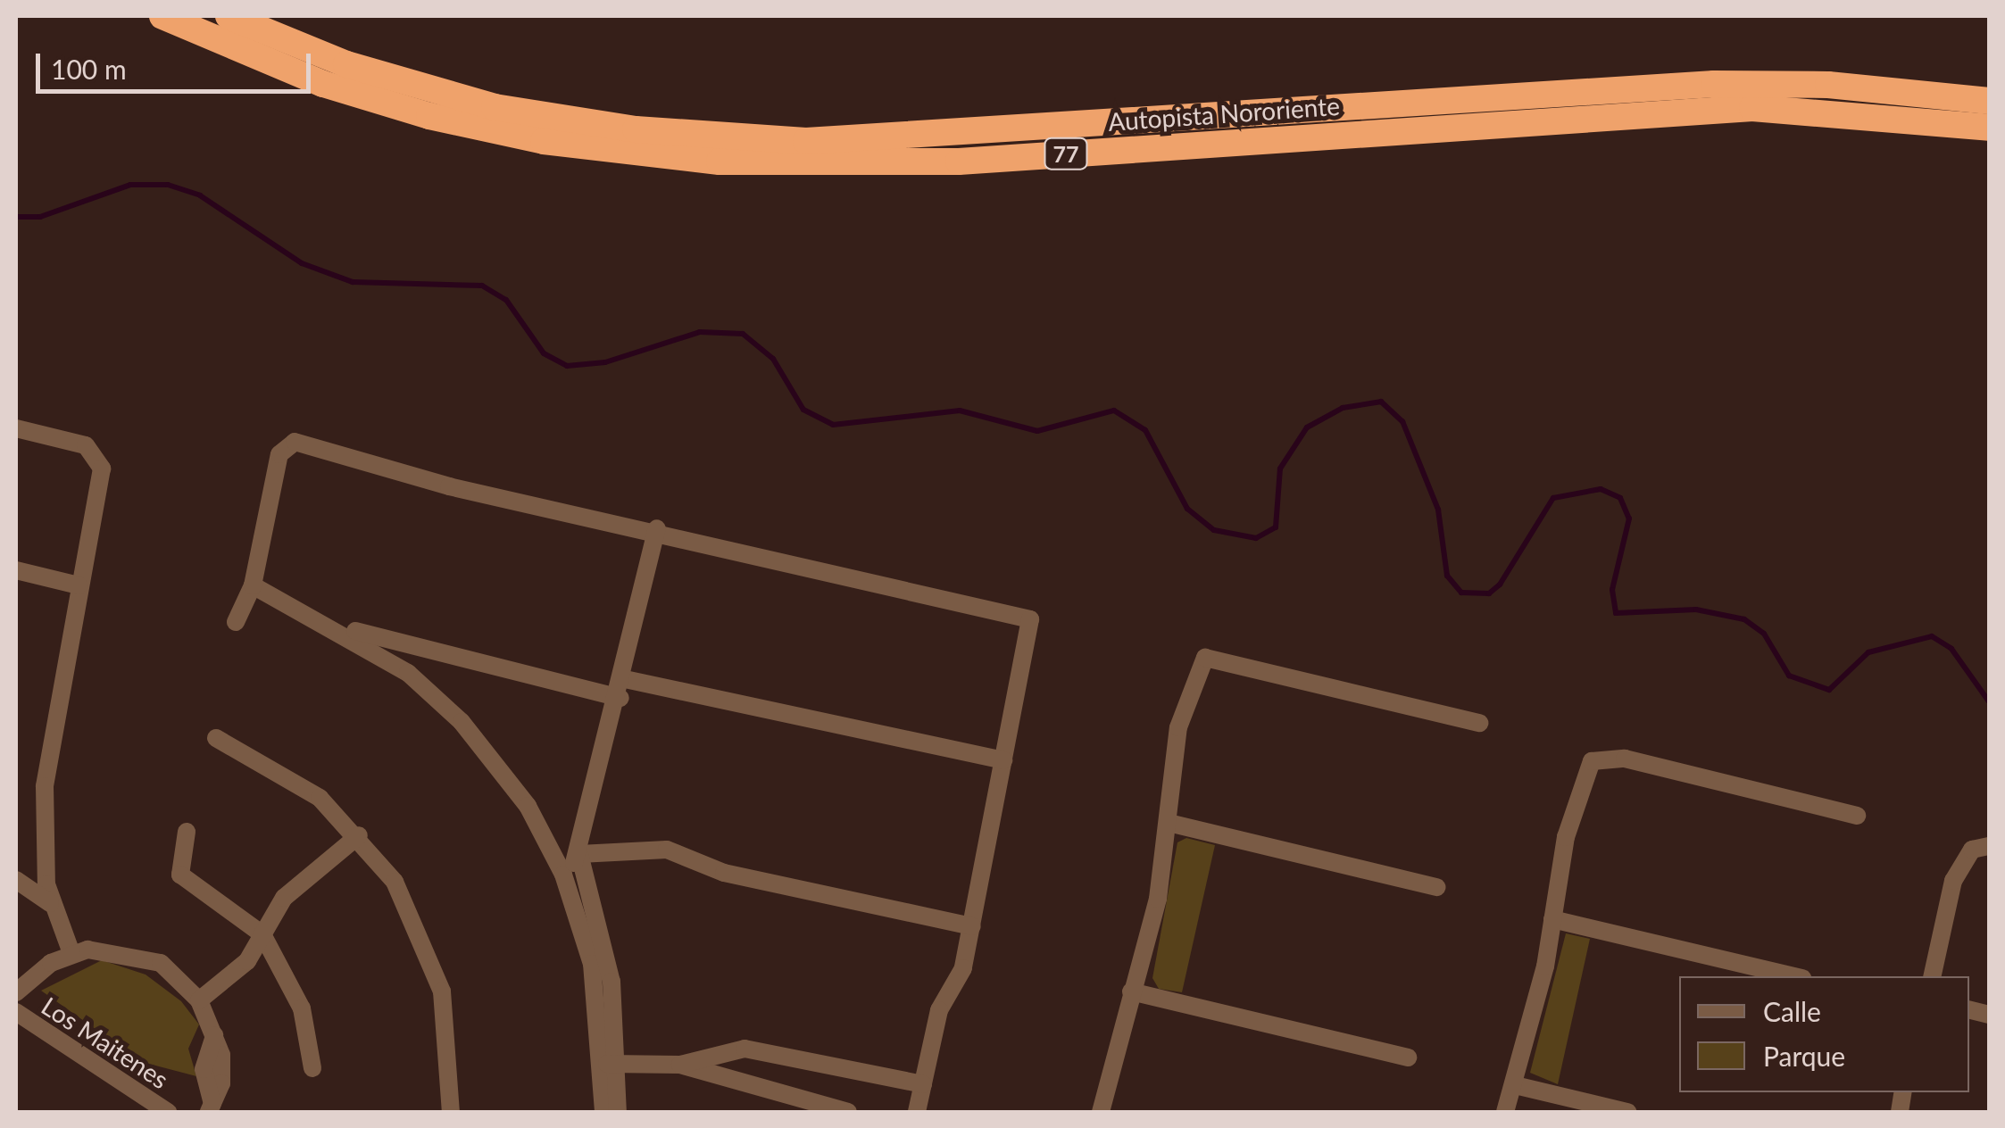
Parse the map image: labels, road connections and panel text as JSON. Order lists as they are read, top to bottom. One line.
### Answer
{"streets":{"highway":["Autopista Nororiente","77"],"street":["Los Maitenes"]},"legend":["Calle","Parque"],"scale_bar":"100 m"}
